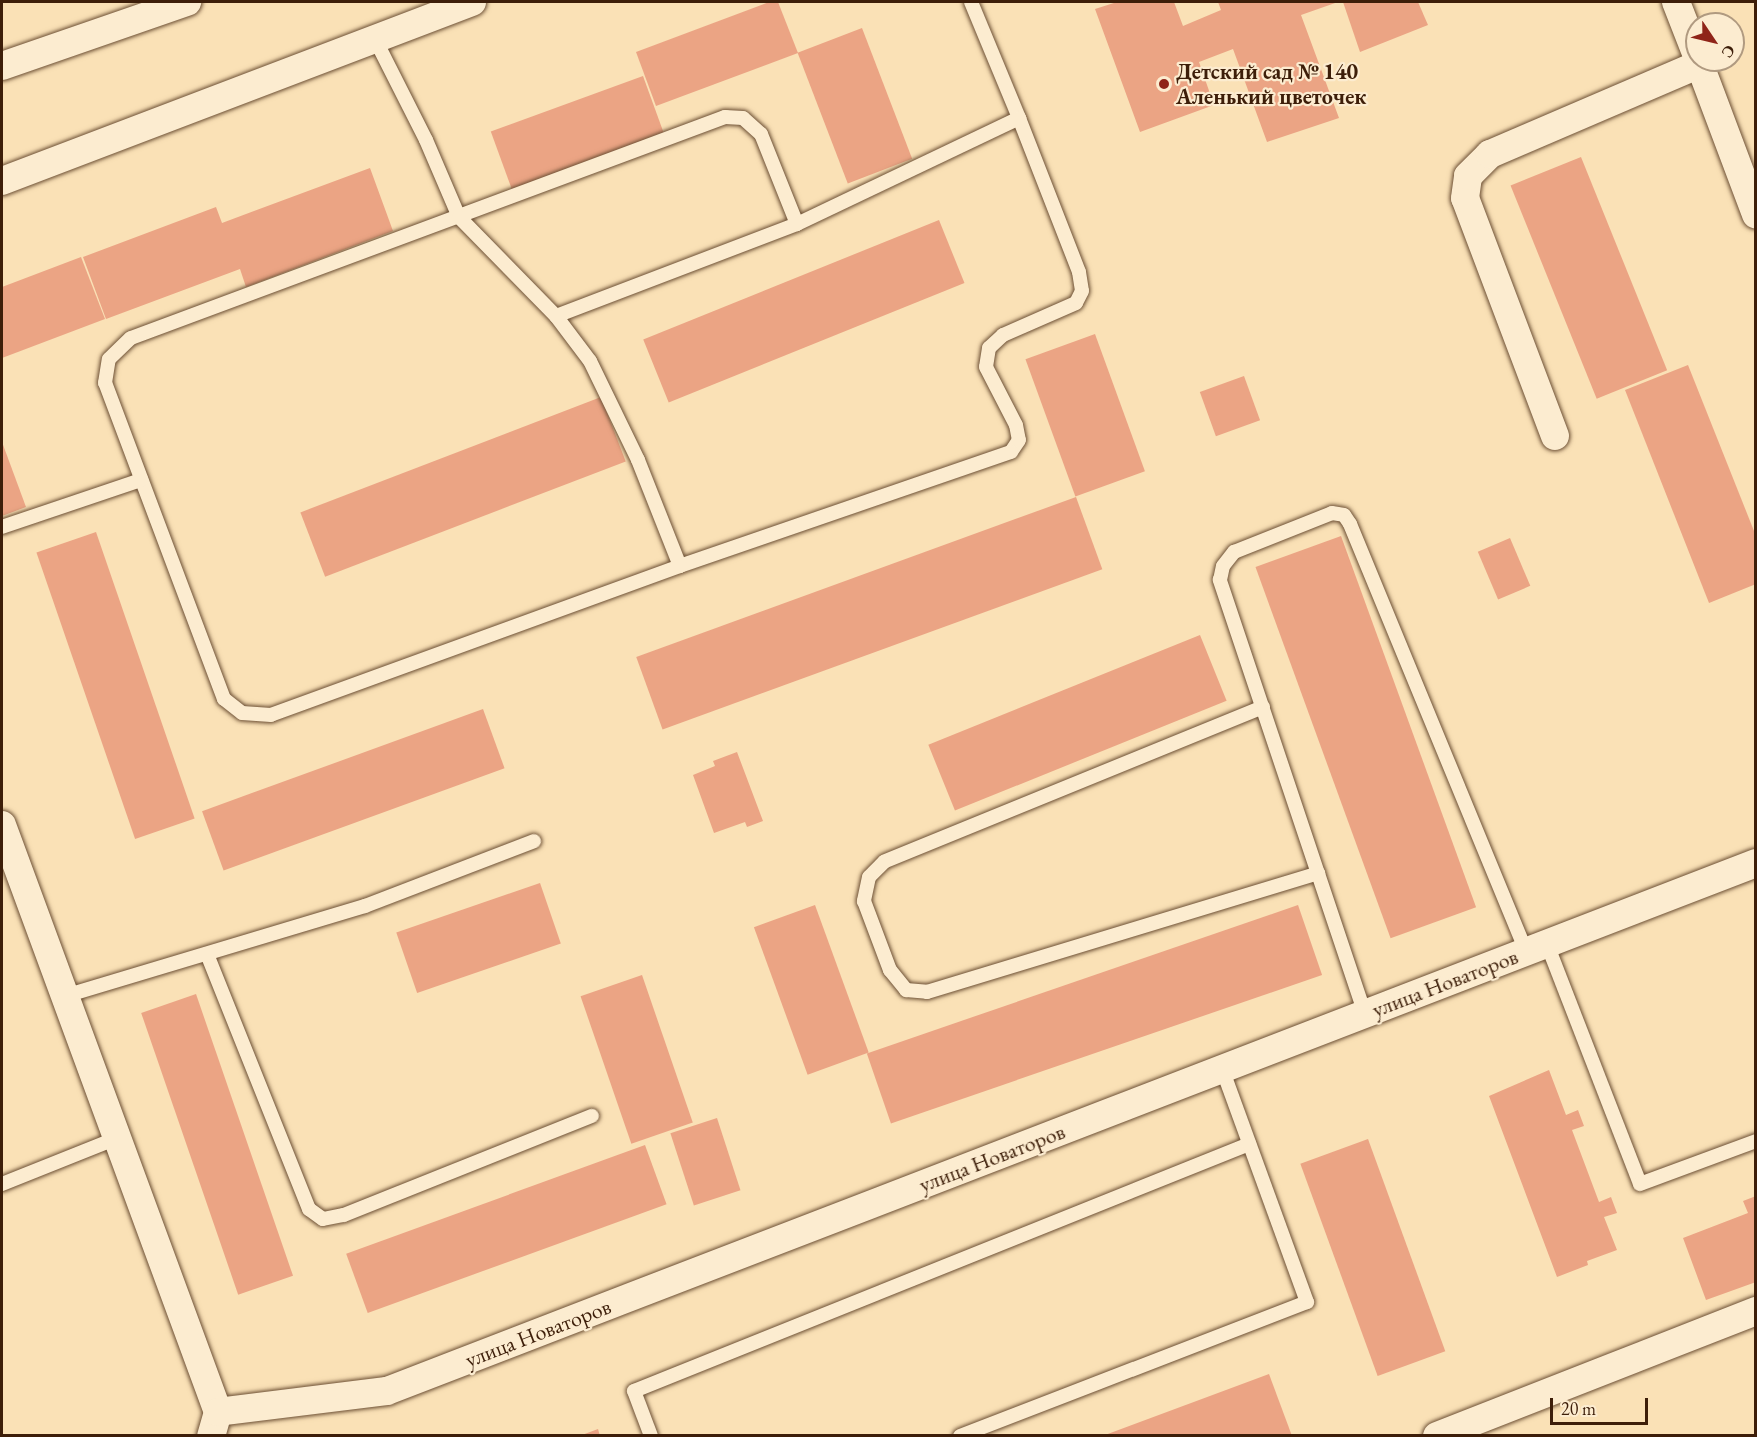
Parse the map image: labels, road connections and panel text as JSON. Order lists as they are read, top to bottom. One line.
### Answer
{"streets":{"street":["улица Новаторов"]},"places":["Детский сад № 140 Аленький цветочек"],"scale_bar":"20 m","north":"bottom right"}
